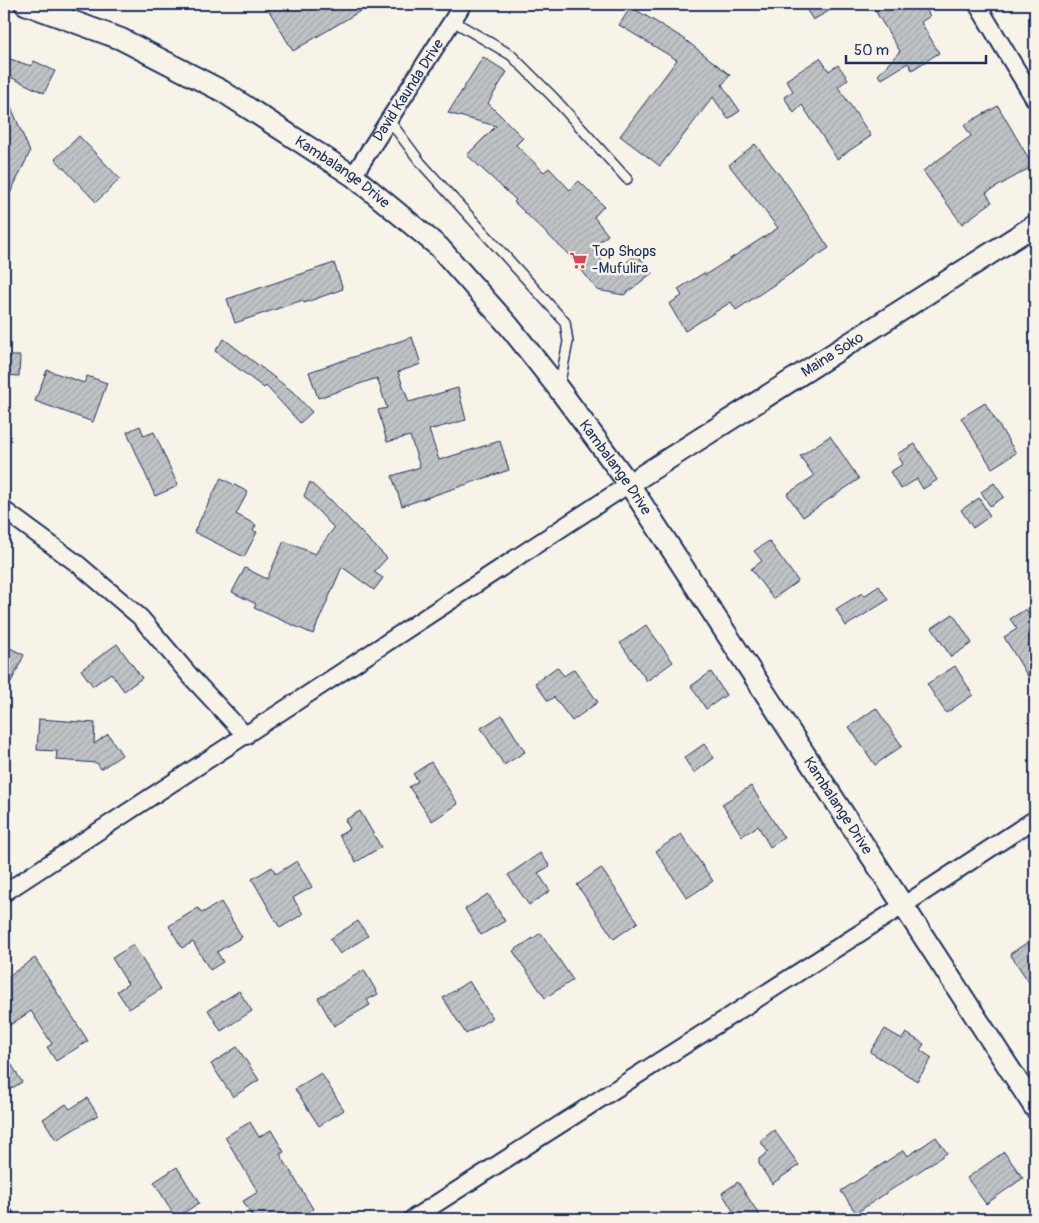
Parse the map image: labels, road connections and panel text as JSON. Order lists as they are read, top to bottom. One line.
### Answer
{"streets":{"street":["David Kaunda Drive","Kambalange Drive","Maina Soko"]},"crossings":[["David Kaunda Drive","Kambalange Drive"],["Kambalange Drive","Maina Soko"]],"places":{"supermarket":["Top Shops -Mufulira"]},"scale_bar":"50 m"}
